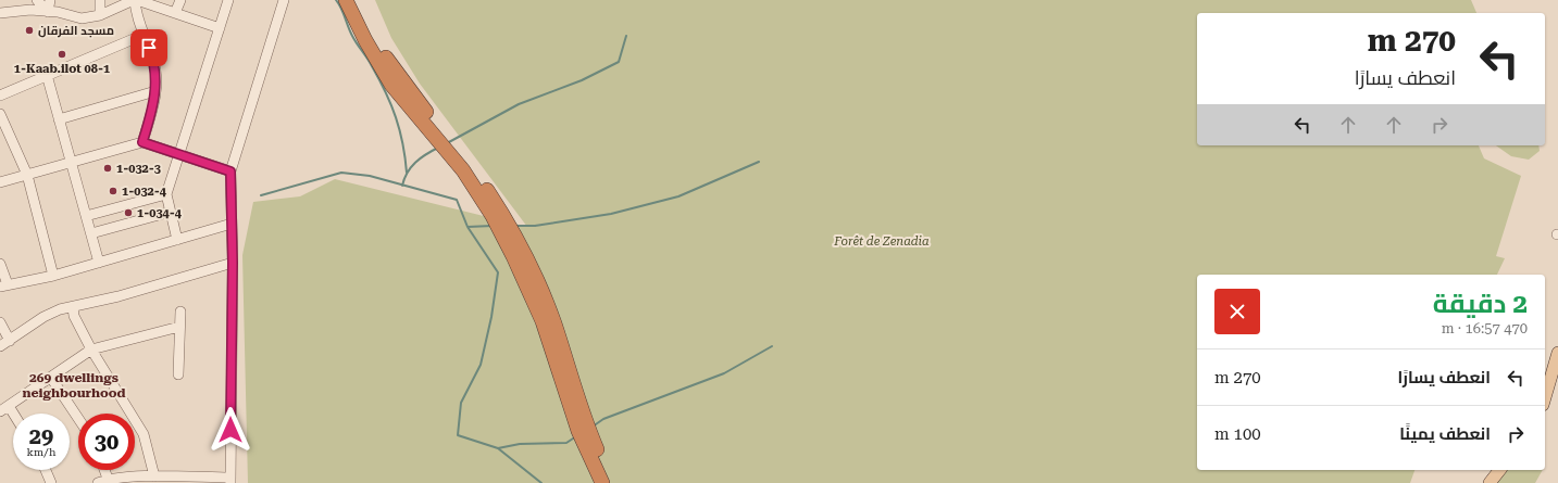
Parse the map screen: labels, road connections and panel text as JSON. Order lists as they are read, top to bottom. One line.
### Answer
{"districts":["269 dwellings neighbourhood"],"parks":["Forêt de Zenadia"],"places":["مسجد الفرقان","1-Kaab.ilot 08-1","1-032-3","1-032-4","1-034-4"],"page":{"turn":["270 m","انعطف يسارًا"],"heading":["2 دقيقة","470 m · 16:57"],"list":[{"name":"انعطف يسارًا","value":"270 m"},{"name":"انعطف يمينًا","value":"100 m"}],"speed":"29 km/h","limit":"30"}}
